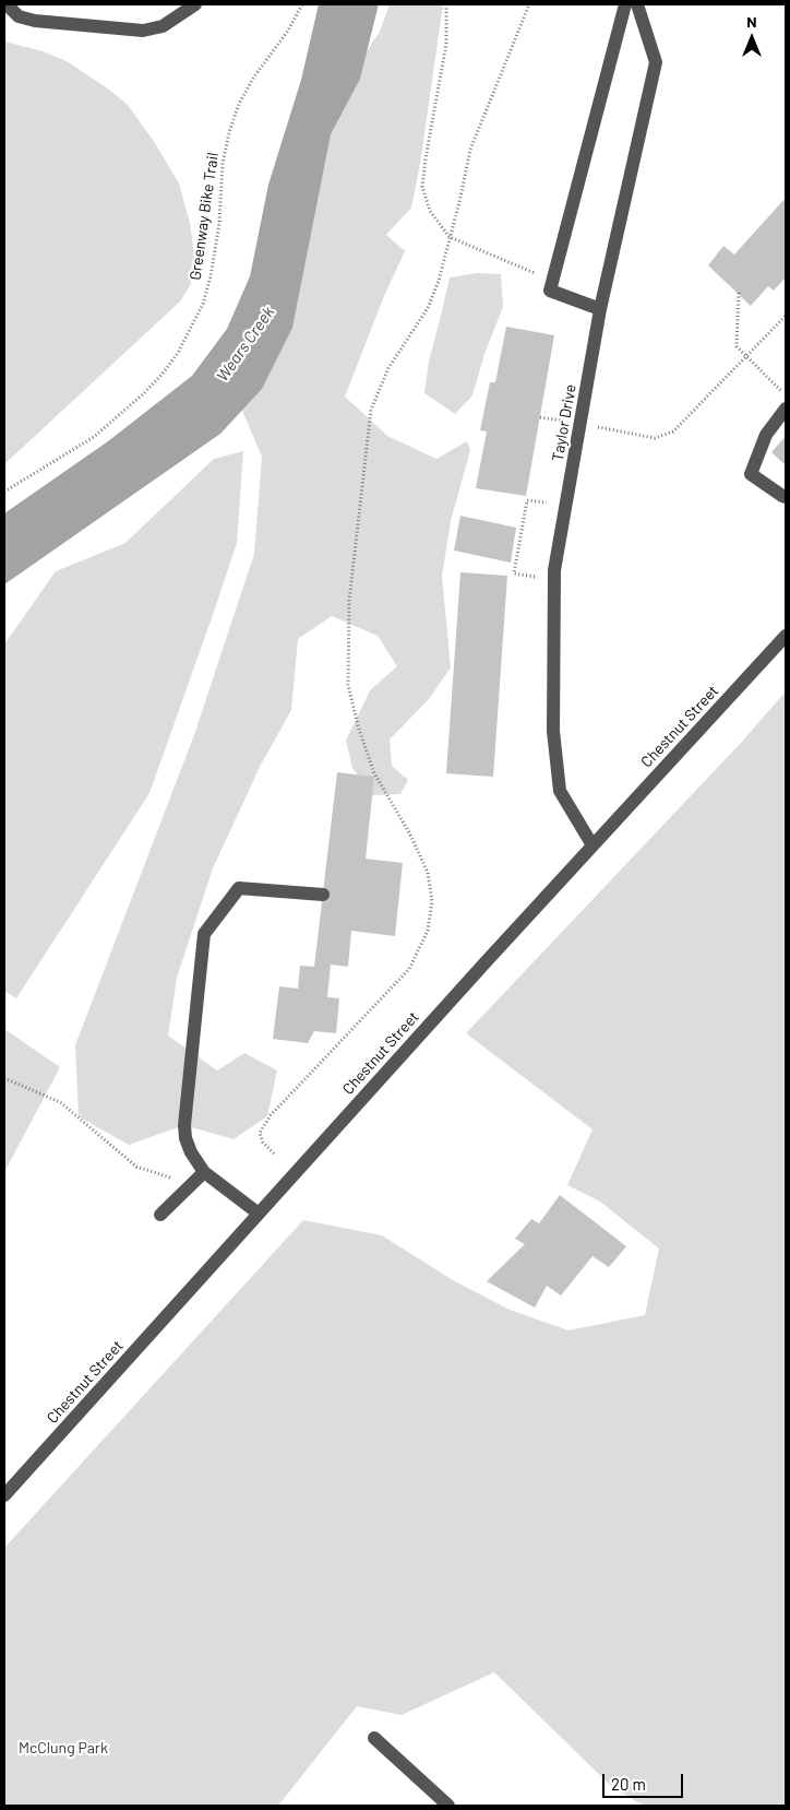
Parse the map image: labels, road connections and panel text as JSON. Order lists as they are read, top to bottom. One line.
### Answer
{"streets":{"street":["Taylor Drive","Chestnut Street"],"path":["Greenway Bike Trail"]},"crossings":[["Taylor Drive","Chestnut Street"]],"water":["Wears Creek"],"parks":["McClung Park"],"scale_bar":"20 m","north":"top"}
